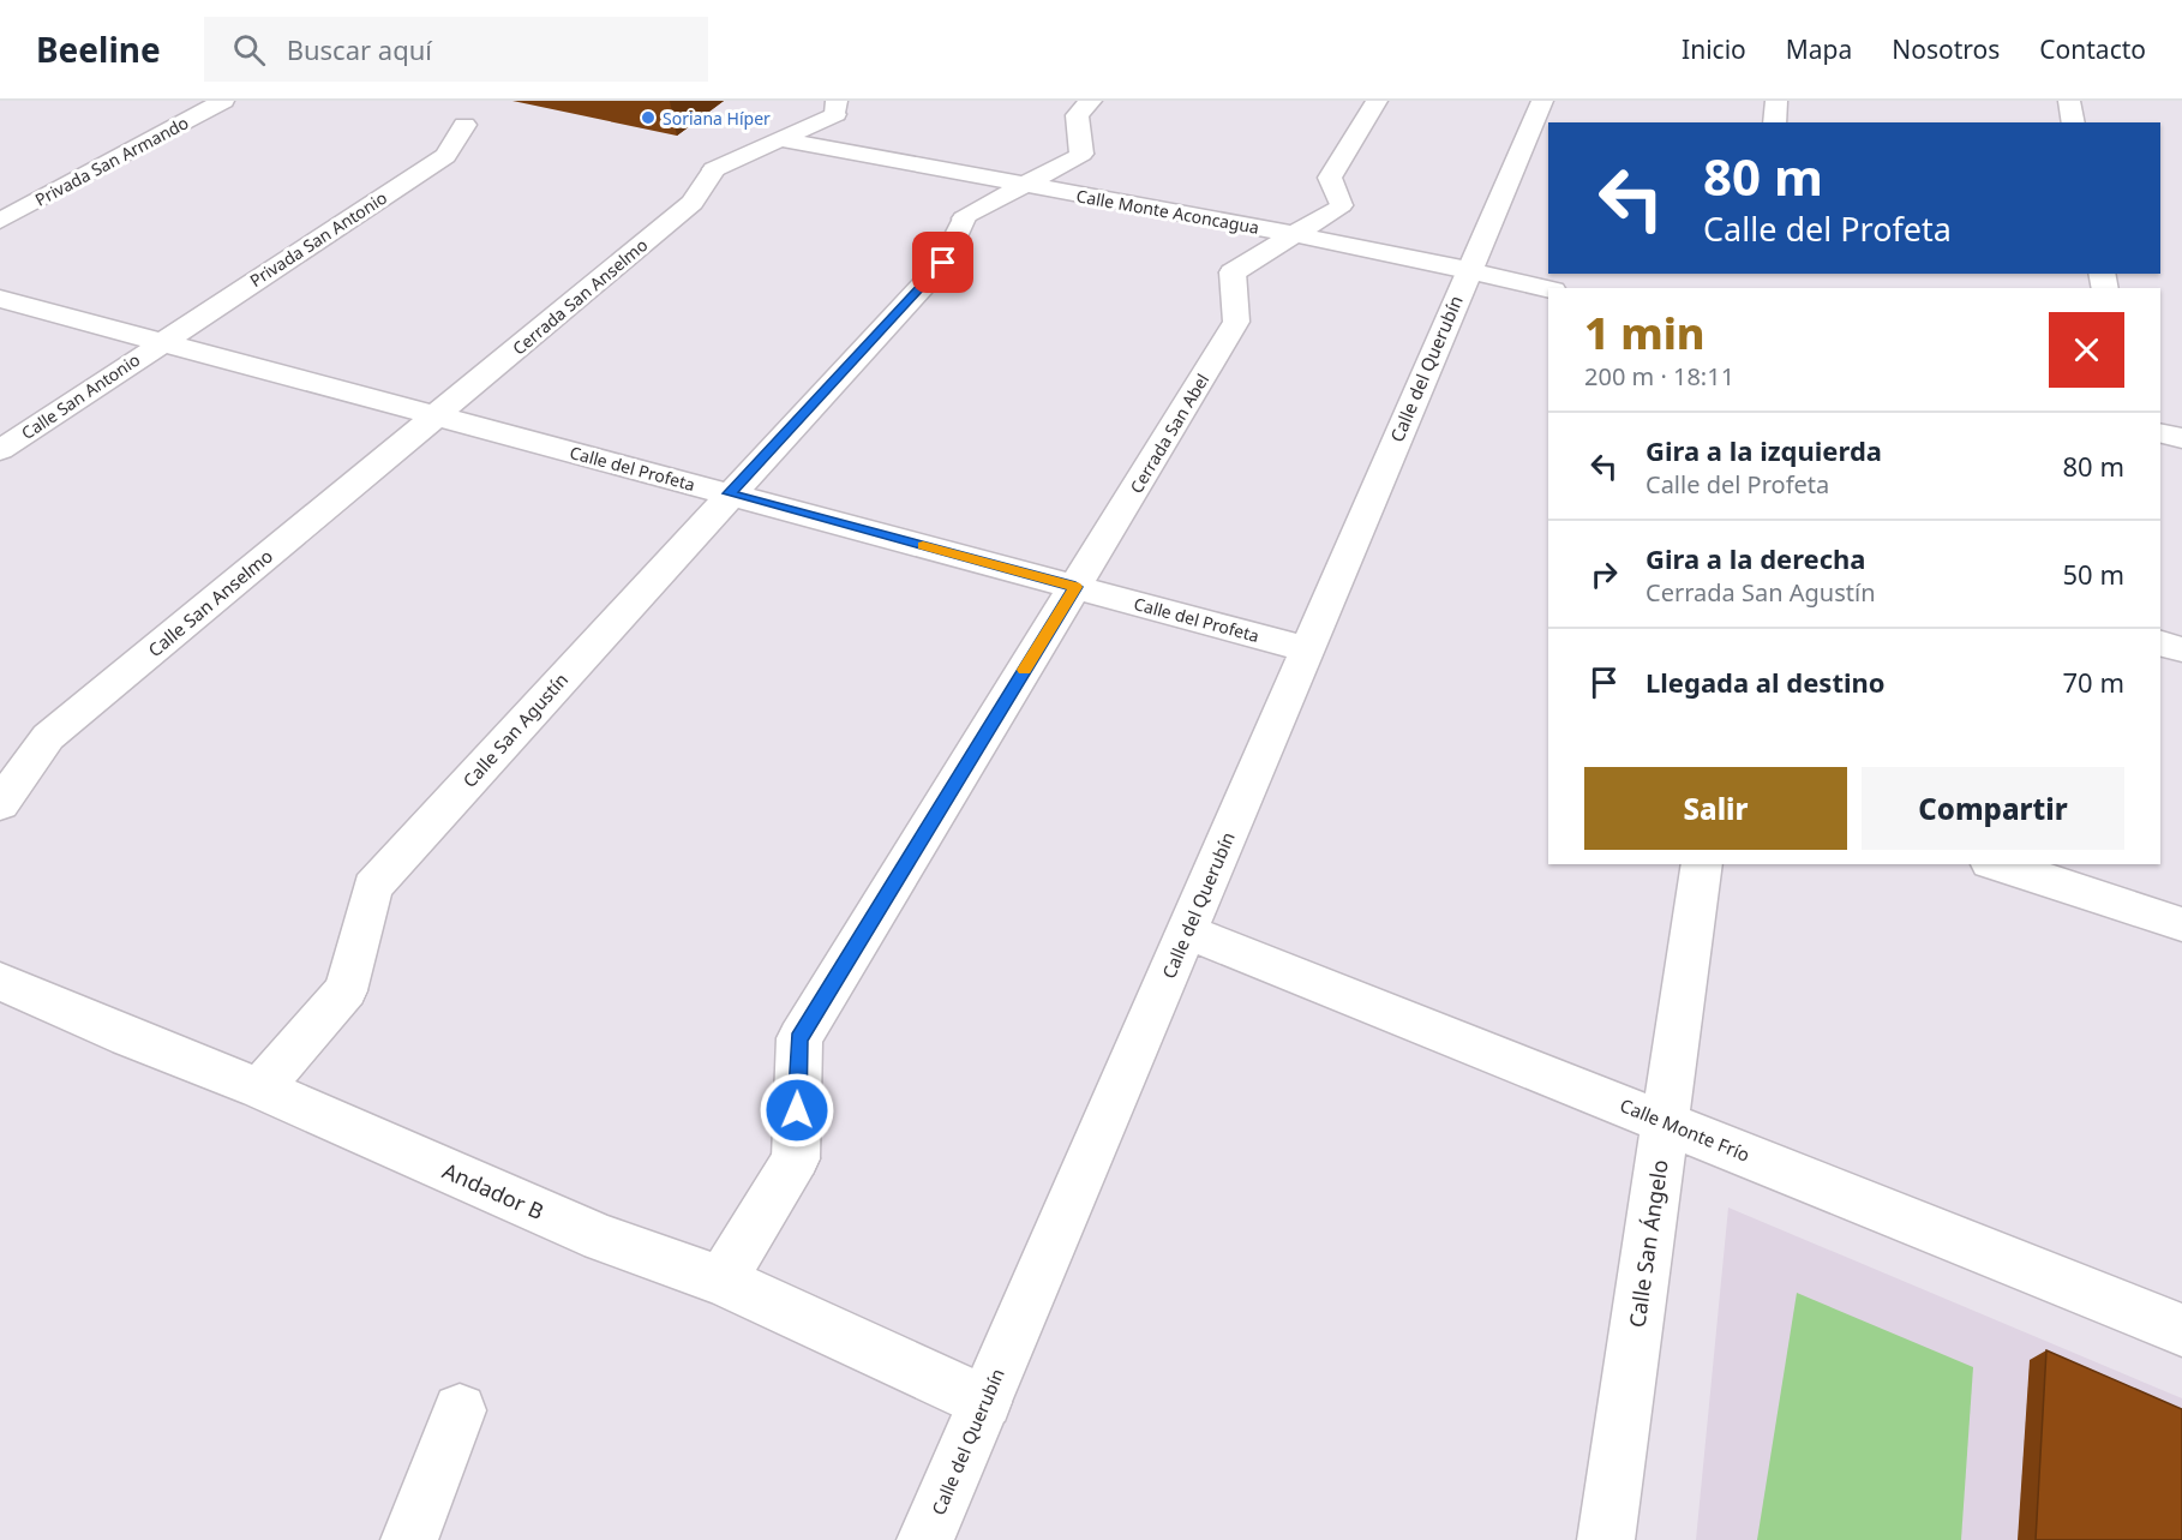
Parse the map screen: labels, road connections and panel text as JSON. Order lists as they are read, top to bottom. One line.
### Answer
{"streets":{"street":["Privada San Armando","Calle Monte Aconcagua","Privada San Antonio","Cerrada San Anselmo","Calle del Querubín","Calle San Antonio","Cerrada San Abel","Calle del Profeta","Calle San Anselmo","Calle San Agustín","Calle Monte Frío","Andador B","Calle San Ángelo"]},"crossings":[["Calle Monte Aconcagua","Cerrada San Anselmo"],["Calle Monte Aconcagua","Calle del Querubín"],["Calle Monte Aconcagua","Cerrada San Abel"],["Calle Monte Aconcagua","Calle San Agustín"],["Privada San Antonio","Calle San Antonio"],["Privada San Antonio","Calle del Profeta"],["Cerrada San Anselmo","Calle del Profeta"],["Cerrada San Anselmo","Calle San Anselmo"],["Calle del Querubín","Calle del Profeta"],["Calle del Querubín","Calle Monte Frío"],["Calle del Querubín","Andador B"],["Calle San Antonio","Calle del Profeta"],["Cerrada San Abel","Calle del Profeta"],["Cerrada San Abel","Andador B"],["Calle del Profeta","Calle San Anselmo"],["Calle del Profeta","Calle San Agustín"],["Calle San Agustín","Andador B"],["Calle Monte Frío","Calle San Ángelo"]],"places":["Soriana Híper"],"page":{"header":"Beeline","search":"Buscar aquí","nav":["Inicio","Mapa","Nosotros","Contacto"],"turn":["80 m","Calle del Profeta"],"heading":["1 min","200 m · 18:11"],"list":[{"name":"Gira a la izquierda","note":"Calle del Profeta","value":"80 m"},{"name":"Gira a la derecha","note":"Cerrada San Agustín","value":"50 m"},{"name":"Llegada al destino","value":"70 m"}],"buttons":["Salir","Compartir"]}}
